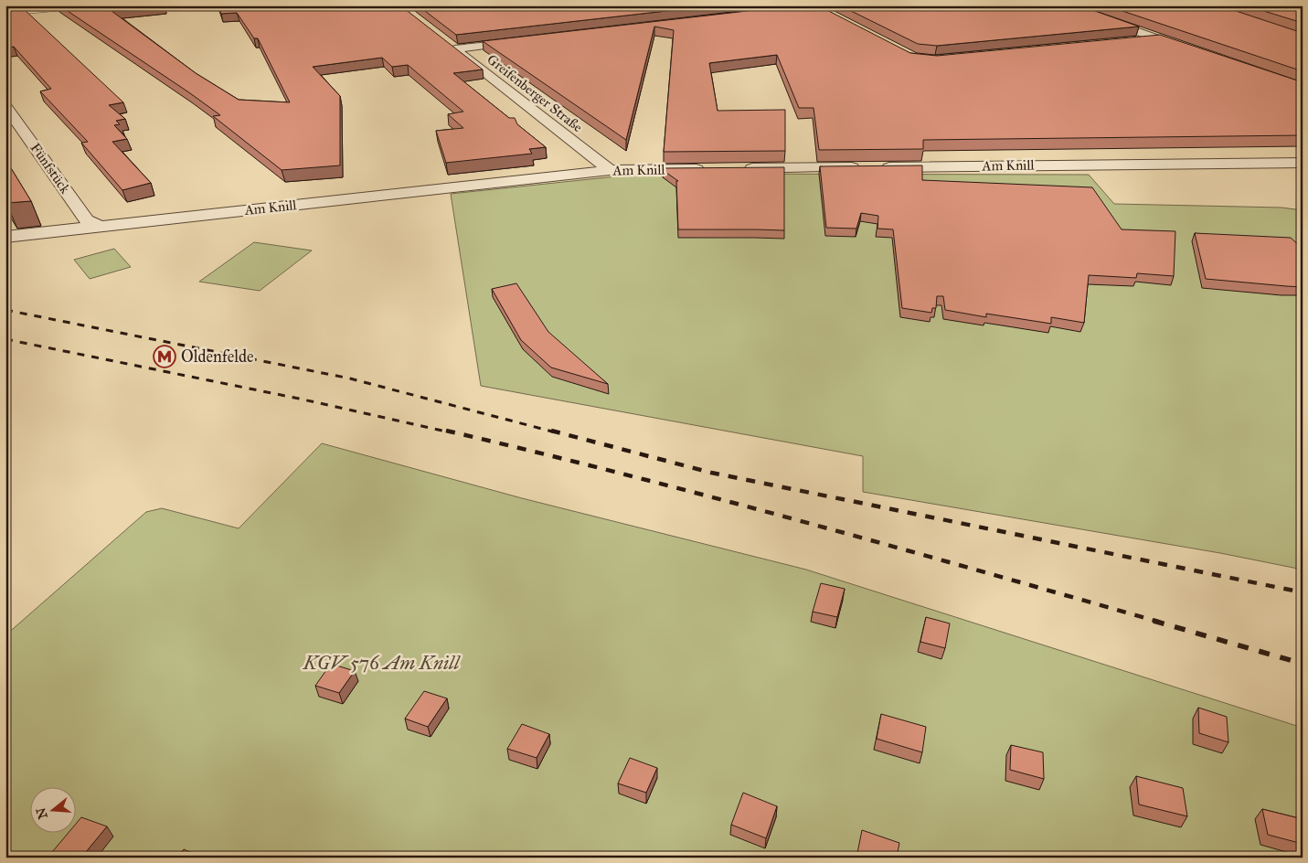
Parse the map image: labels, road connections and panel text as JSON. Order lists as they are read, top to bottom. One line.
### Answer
{"streets":{"street":["Greifenberger Straße","Am Knill","Fünfstück"]},"crossings":[["Greifenberger Straße","Am Knill"],["Am Knill","Fünfstück"]],"parks":["KGV 576 Am Knill"],"places":{"metro station":["Oldenfelde"]},"north":"left"}
